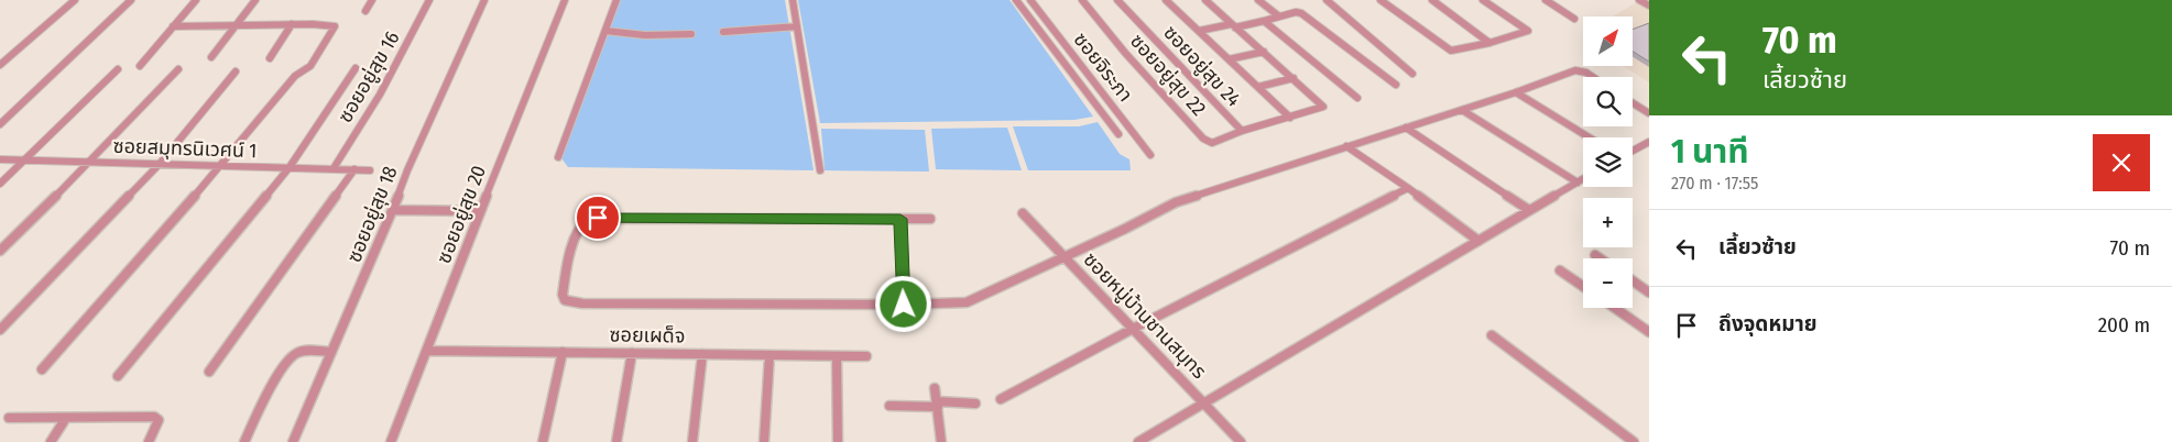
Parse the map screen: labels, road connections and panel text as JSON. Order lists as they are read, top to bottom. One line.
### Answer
{"streets":{"street":["ซอยอยู่สุข 24","ซอยจิระภา","ซอยอยู่สุข 22","ซอยอยู่สุข 16","ซอยสมุทรนิเวศน์ 1","ซอยอยู่สุข 18","ซอยอยู่สุข 20","ซอยหมู่บ้านชานสมุทร","ซอยเผด็จ"]},"crossings":[["ซอยอยู่สุข 24","ซอยอยู่สุข 22"],["ซอยอยู่สุข 16","ซอยสมุทรนิเวศน์ 1"],["ซอยอยู่สุข 20","ซอยเผด็จ"]],"north":"top right","page":{"turn":["70 m","เลี้ยวซ้าย"],"map_buttons":["+","−"],"heading":["1 นาที","270 m · 17:55"],"list":[{"name":"เลี้ยวซ้าย","value":"70 m"},{"name":"ถึงจุดหมาย","value":"200 m"}]}}
